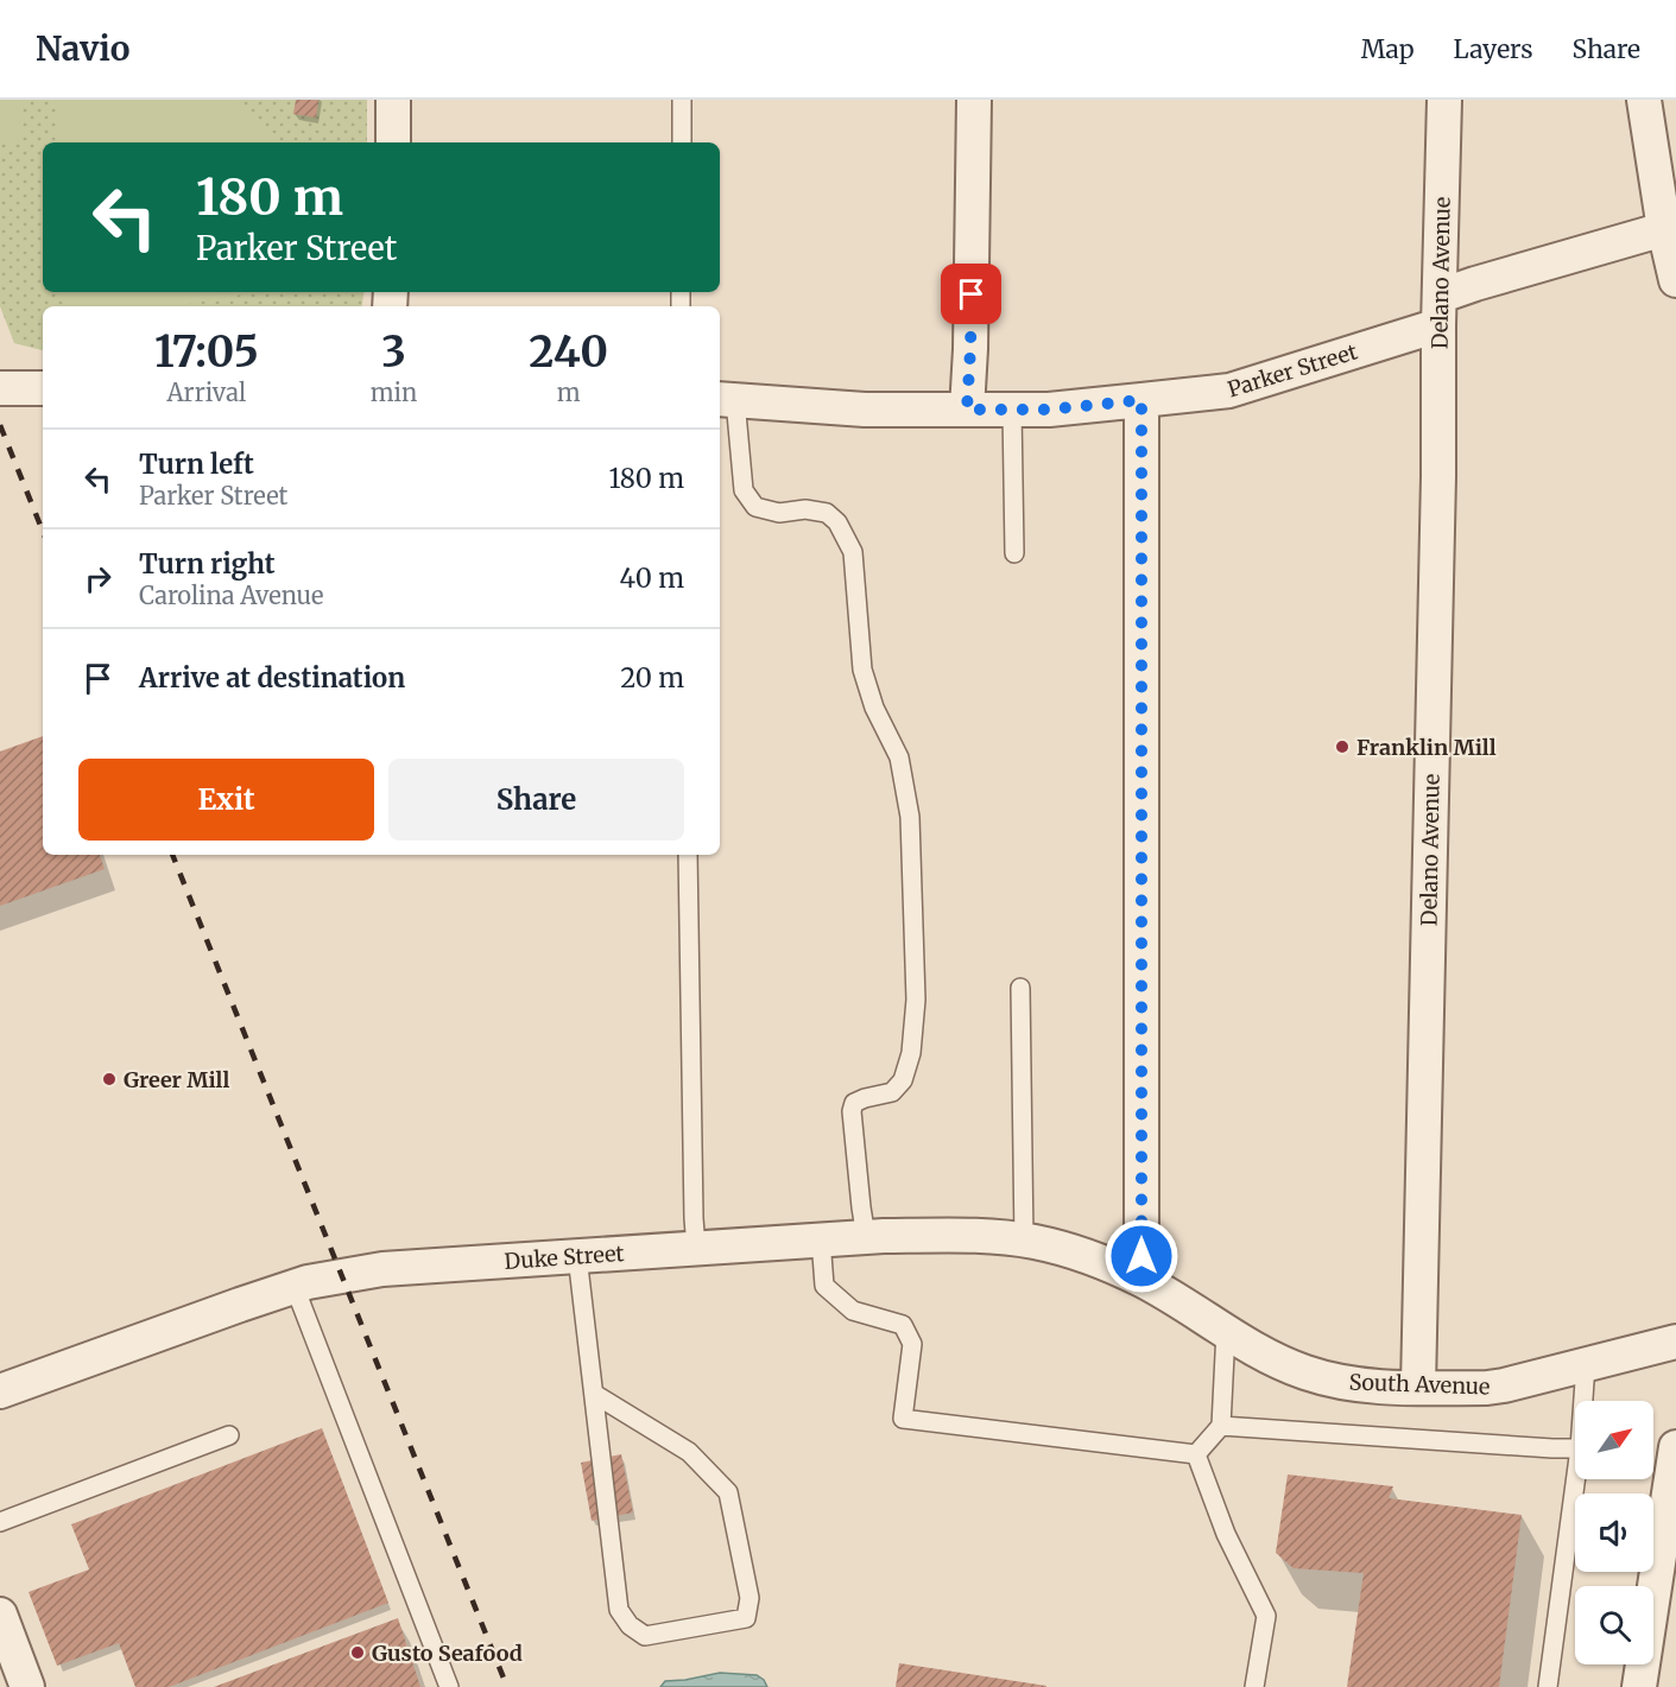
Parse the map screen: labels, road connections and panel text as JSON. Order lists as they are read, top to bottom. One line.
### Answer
{"streets":{"street":["Delano Avenue","Parker Street","Duke Street","South Avenue"]},"crossings":[["Delano Avenue","Parker Street"],["Delano Avenue","South Avenue"],["Duke Street","South Avenue"]],"places":["Franklin Mill","Greer Mill","Gusto Seafood"],"north":"top right","page":{"header":"Navio","nav":["Map","Layers","Share"],"turn":["180 m","Parker Street"],"eta":["17:05","Arrival","3","min","240","m"],"list":[{"name":"Turn left","note":"Parker Street","value":"180 m"},{"name":"Turn right","note":"Carolina Avenue","value":"40 m"},{"name":"Arrive at destination","value":"20 m"}],"buttons":["Exit","Share"]}}
